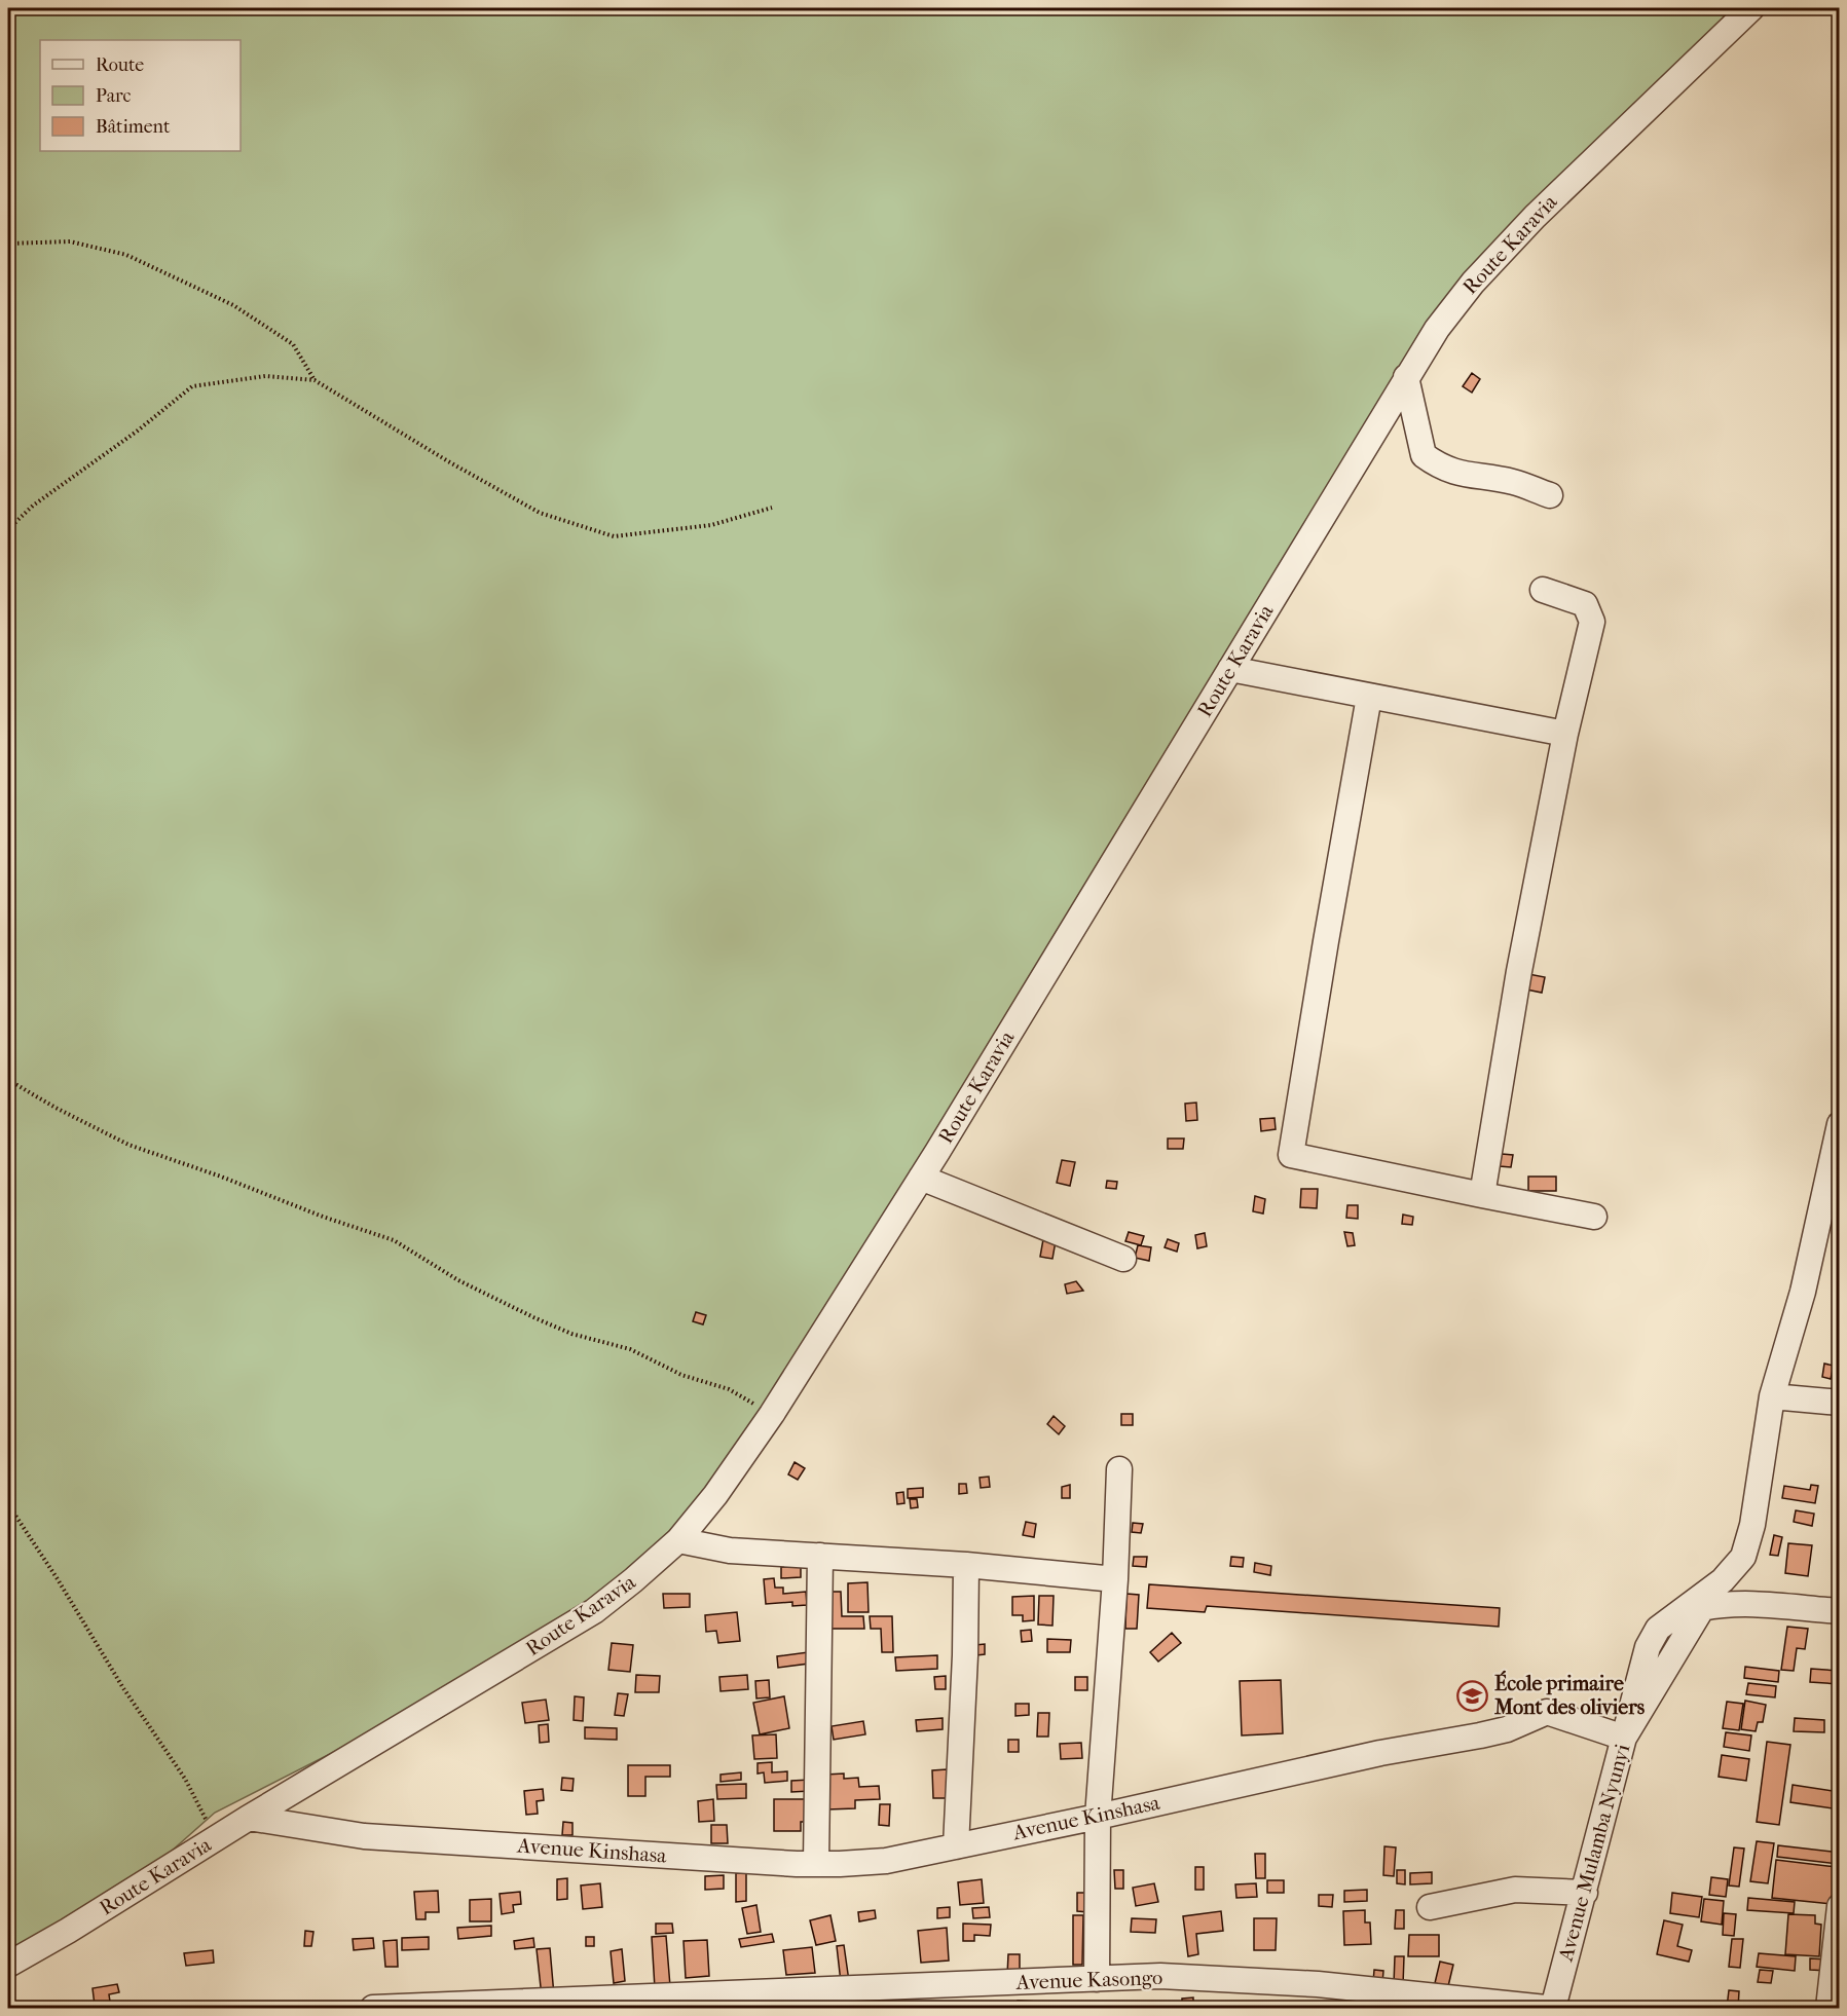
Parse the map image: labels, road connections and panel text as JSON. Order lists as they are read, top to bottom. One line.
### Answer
{"streets":{"street":["Route Karavia","Avenue Kinshasa","Avenue Mulamba Nyunyi","Avenue Kasongo"]},"crossings":[["Route Karavia","Avenue Kinshasa"],["Avenue Kinshasa","Avenue Mulamba Nyunyi"]],"places":{"school or university":["École primaire Mont des oliviers"]},"legend":["Route","Parc","Bâtiment"]}
